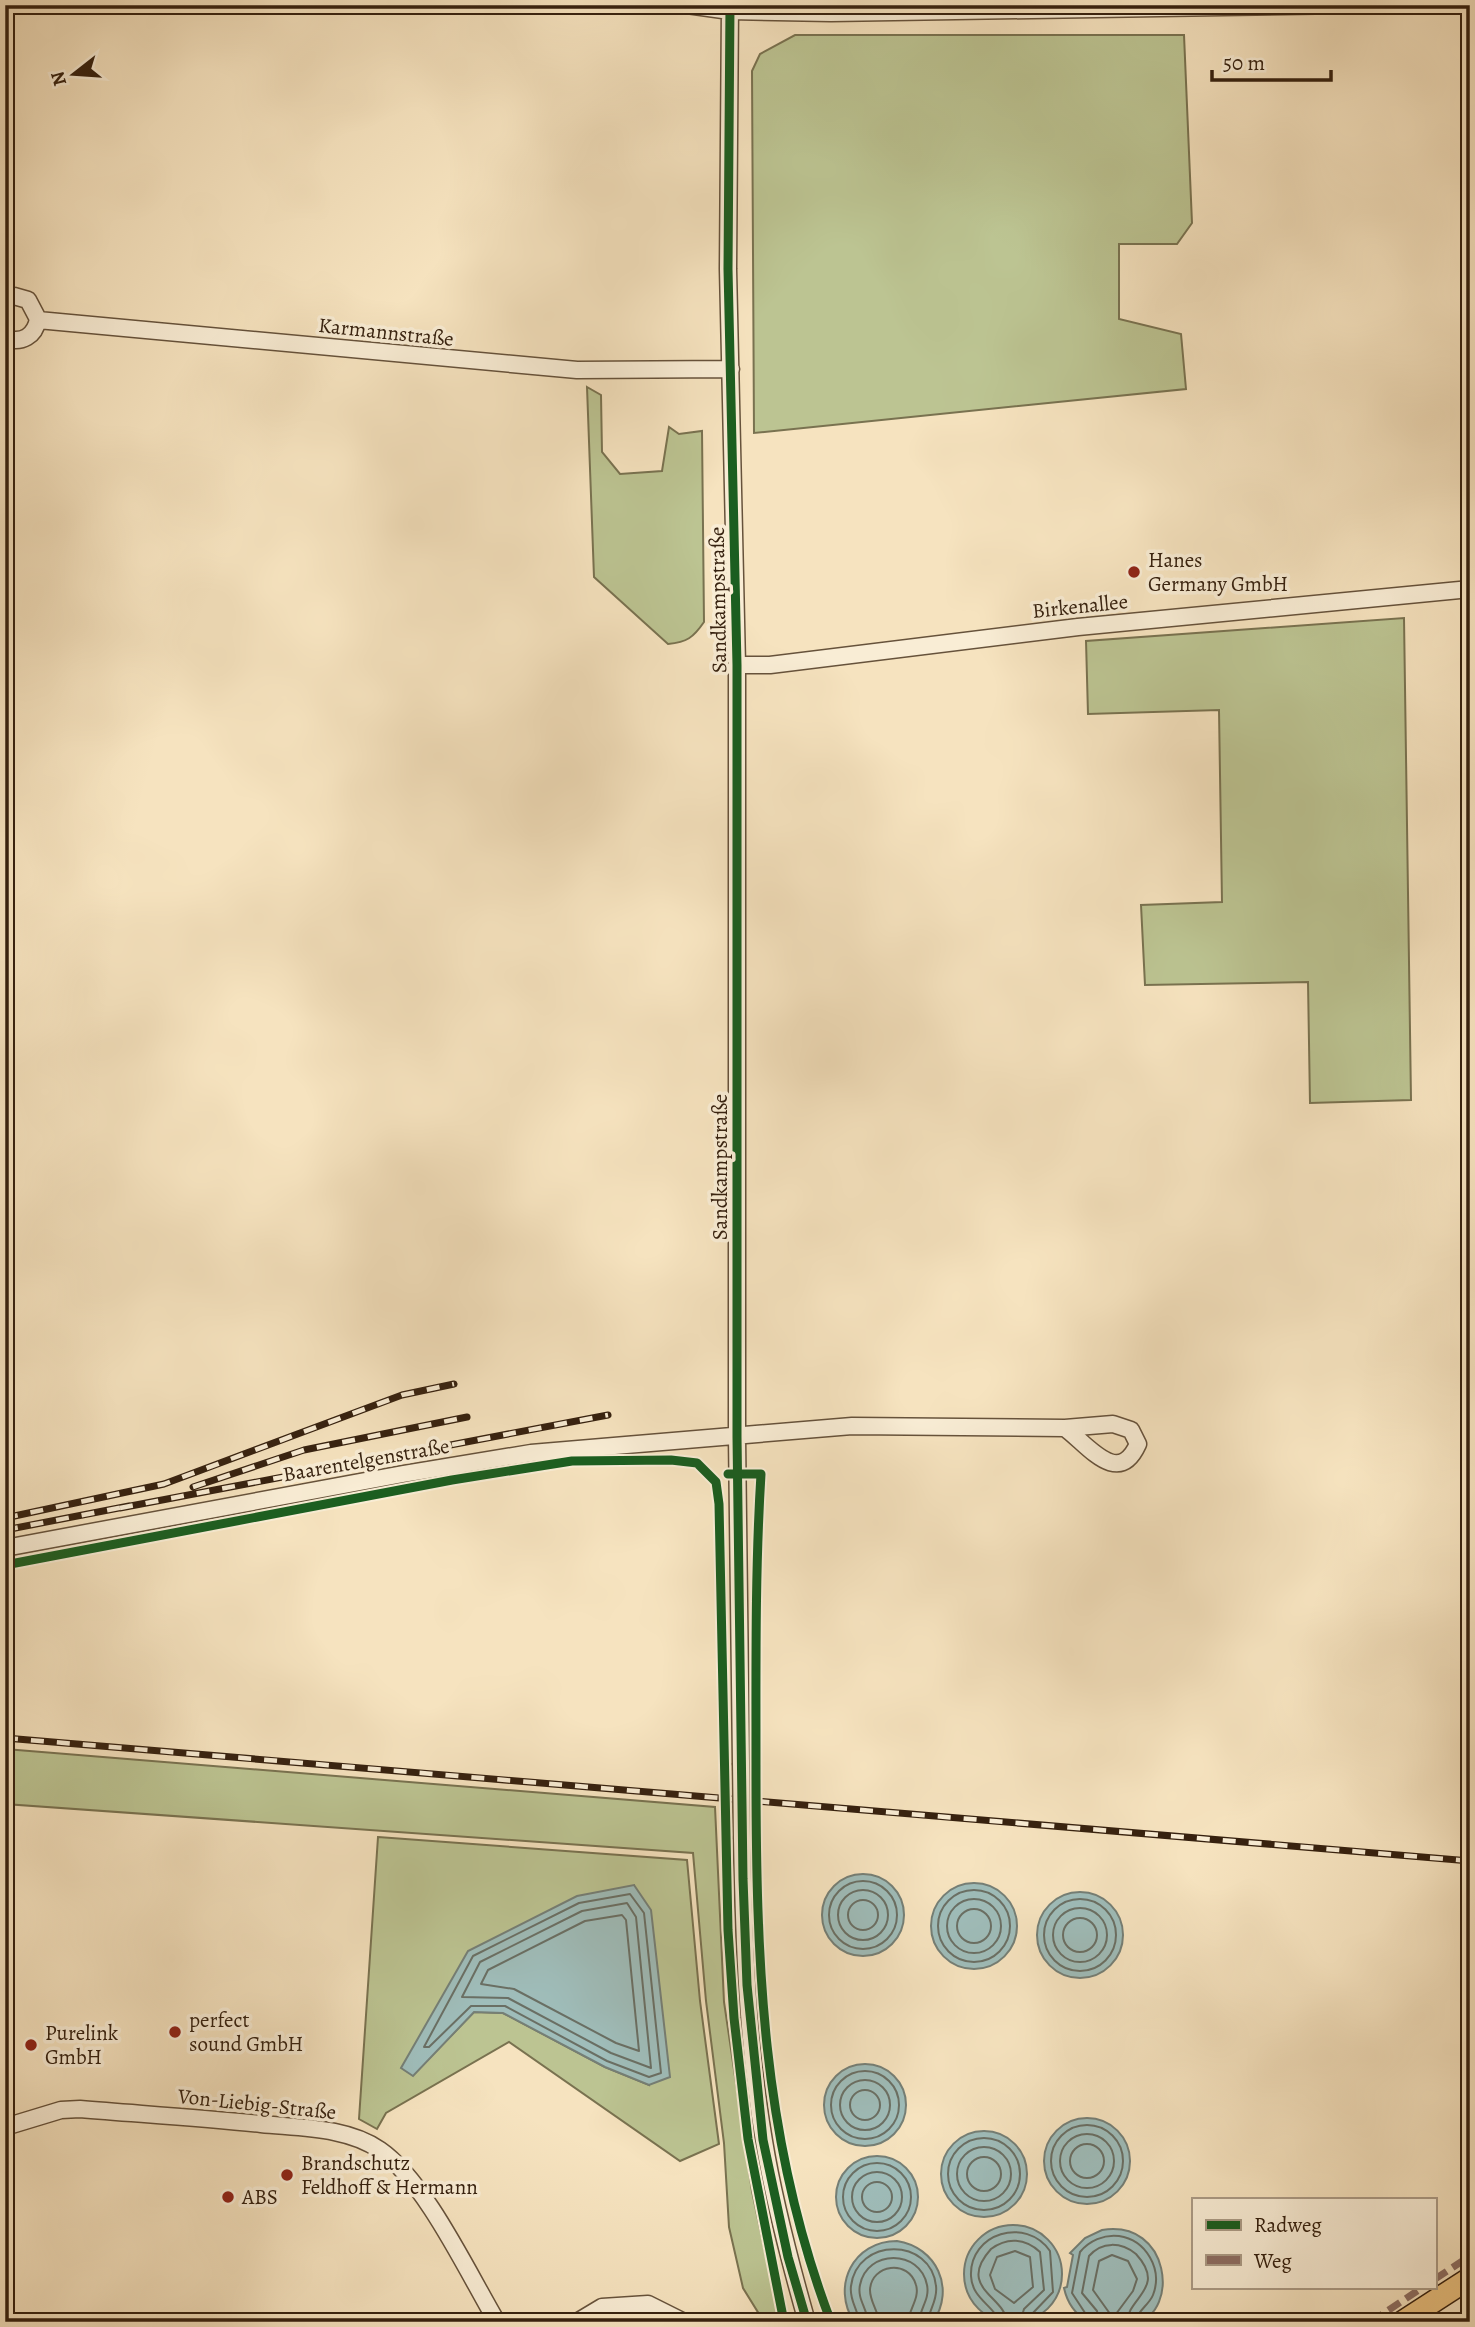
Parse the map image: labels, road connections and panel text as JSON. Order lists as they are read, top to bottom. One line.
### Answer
{"streets":{"street":["Karmannstraße","Sandkampstraße","Birkenallee","Baarentelgenstraße","Von-Liebig-Straße"]},"crossings":[["Karmannstraße","Sandkampstraße"],["Sandkampstraße","Birkenallee"],["Sandkampstraße","Baarentelgenstraße"]],"places":["Hanes Germany GmbH","perfect sound GmbH","Purelink GmbH","Brandschutz Feldhoff & Hermann","ABS"],"legend":["Radweg","Weg"],"scale_bar":"50 m","north":"left"}
